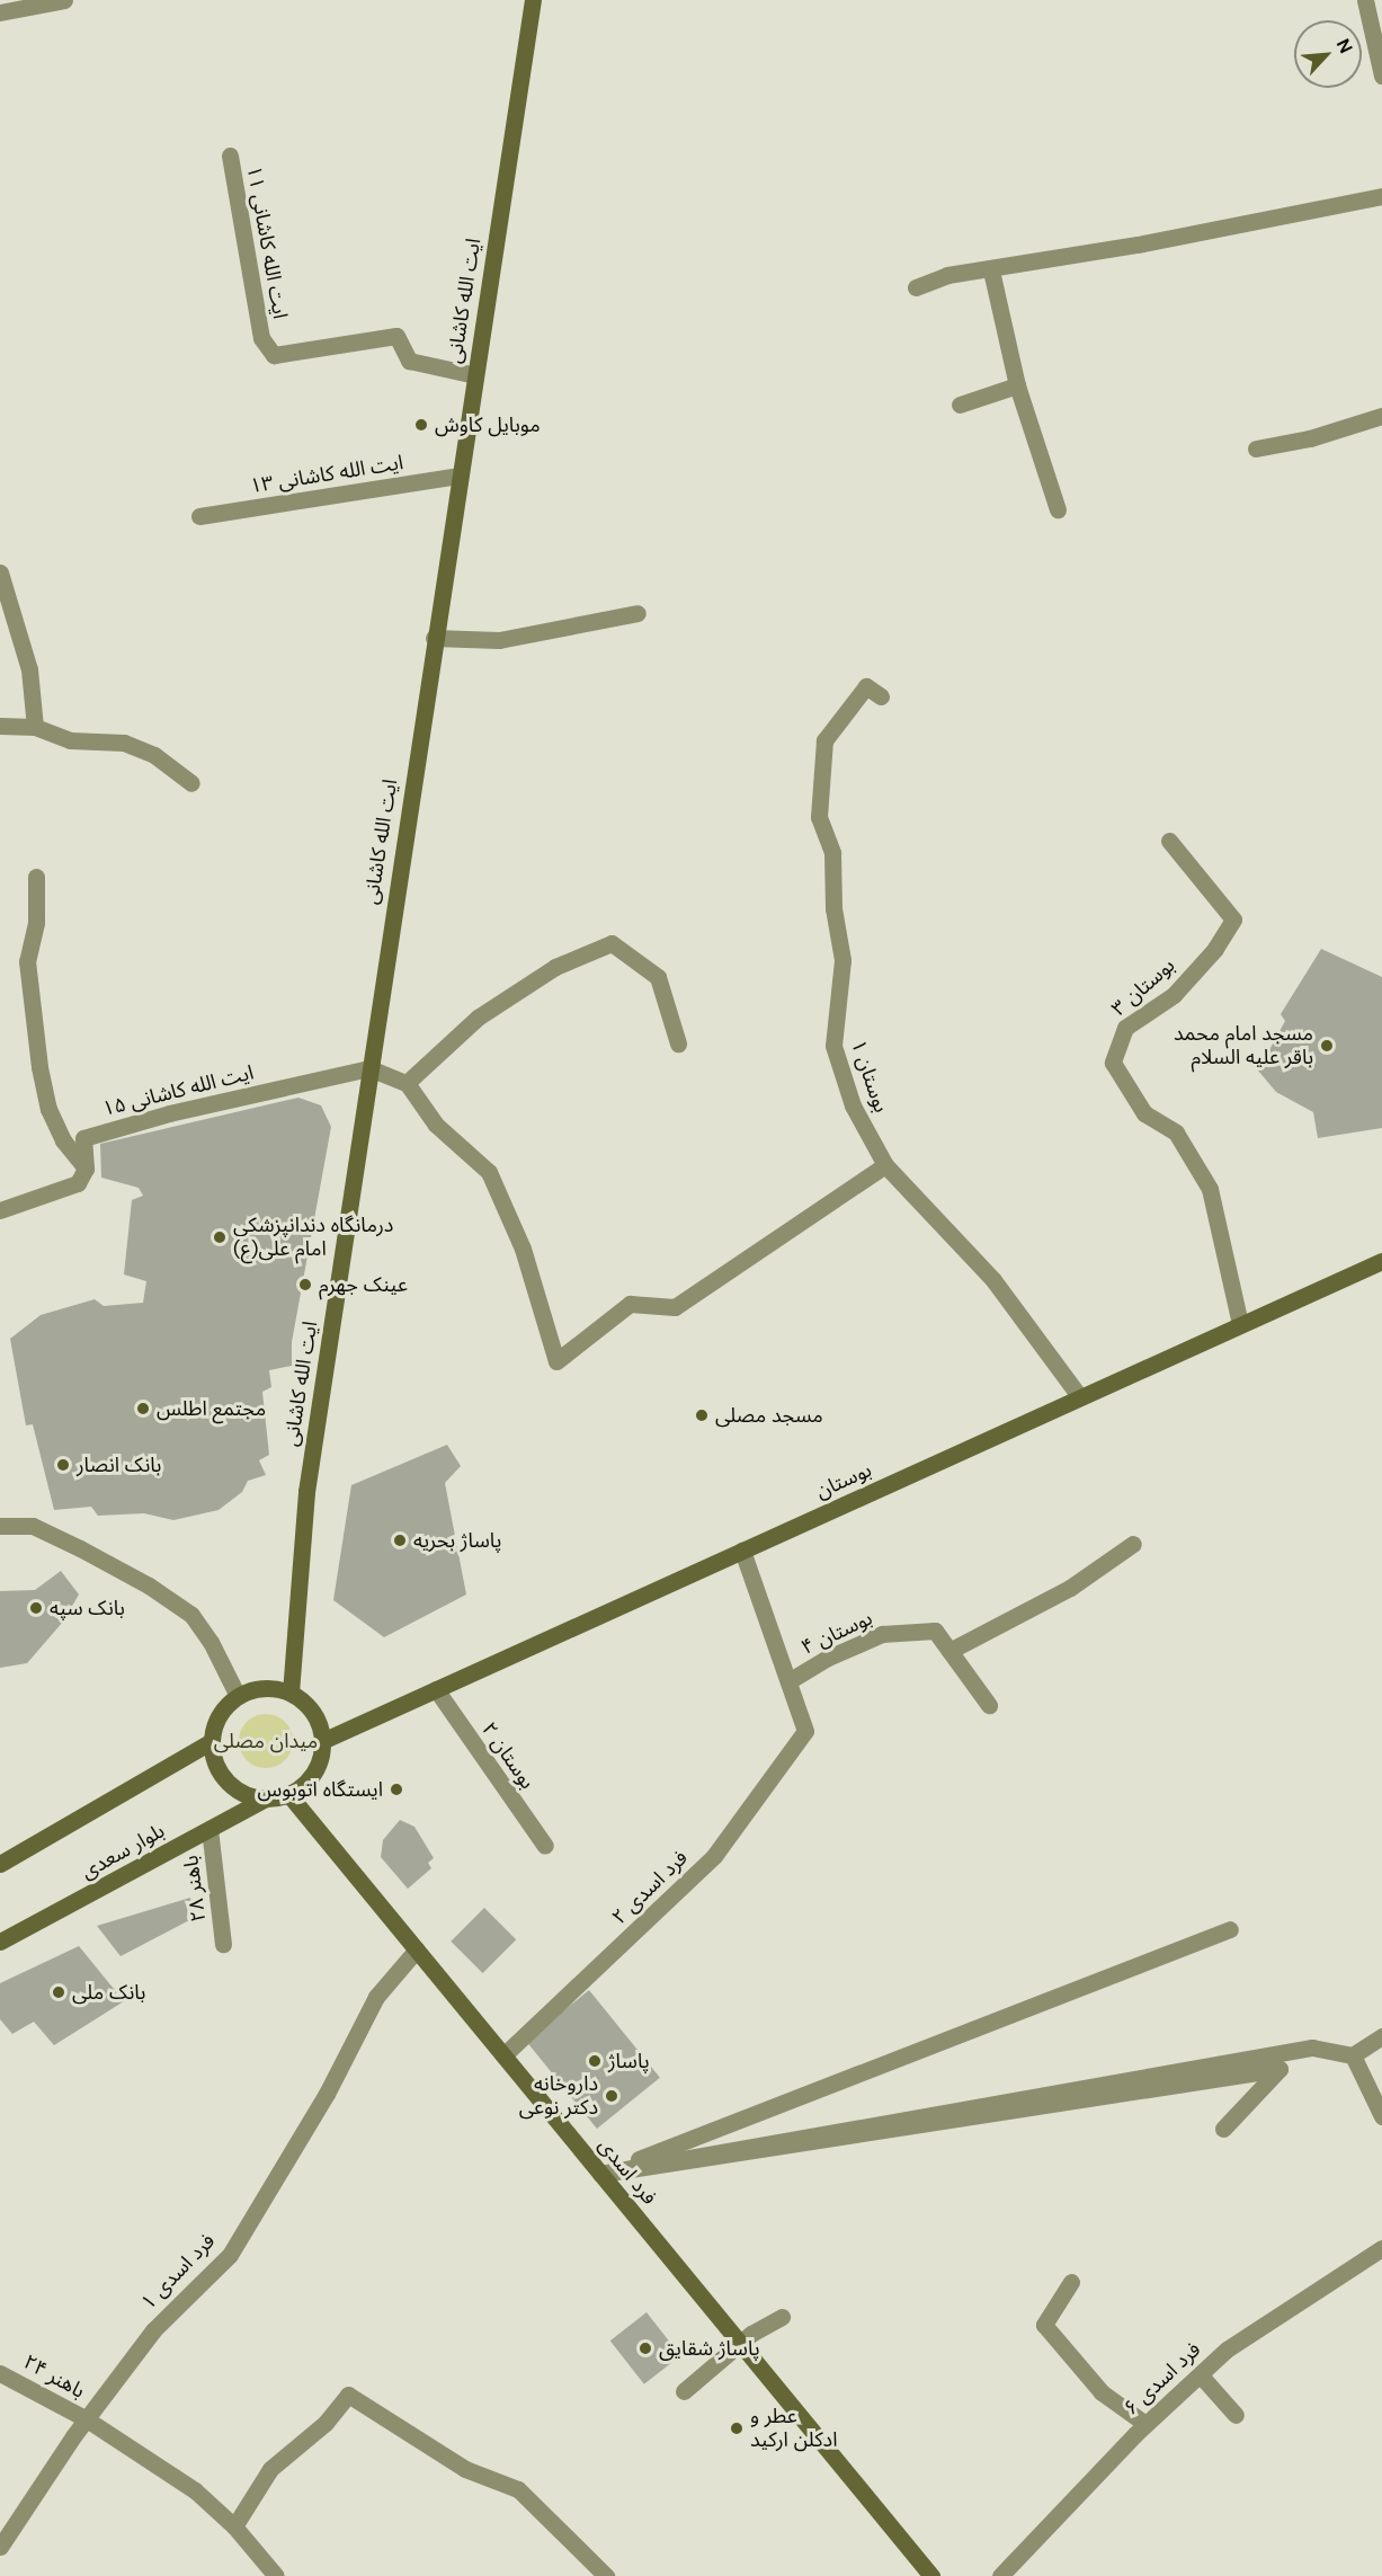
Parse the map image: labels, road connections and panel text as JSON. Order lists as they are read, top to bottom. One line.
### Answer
{"streets":{"main road":["ایت الله کاشانی","بوستان","بلوار سعدی","فرد اسدی"],"street":["ایت الله کاشانی ۱۱","ایت الله کاشانی ۱۳","بوستان ۳","بوستان ۱","ایت الله کاشانی ۱۵","بوستان ۴","بوستان ۲","فرد اسدی ۲","باهنر ۲۸","فرد اسدی ۱","باهنر ۲۴","فرد اسدی ۶"]},"crossings":[["ایت الله کاشانی ۱۱","ایت الله کاشانی"],["ایت الله کاشانی","ایت الله کاشانی ۱۳"],["ایت الله کاشانی","ایت الله کاشانی ۱۵"],["ایت الله کاشانی","بوستان"],["ایت الله کاشانی","بلوار سعدی"],["ایت الله کاشانی","فرد اسدی"],["بوستان ۳","بوستان"],["بوستان ۱","بوستان"],["بوستان","بوستان ۴"],["بوستان","بوستان ۲"],["بوستان","بلوار سعدی"],["بوستان","فرد اسدی"],["بوستان ۴","فرد اسدی ۲"],["بلوار سعدی","باهنر ۲۸"],["بلوار سعدی","فرد اسدی"],["فرد اسدی ۲","فرد اسدی"],["فرد اسدی","فرد اسدی ۱"],["فرد اسدی ۱","باهنر ۲۴"]],"parks":["میدان مصلی"],"places":["موبایل کاوش","مسجد امام محمد باقر علیه السلام","درمانگاه دندانپزشکی امام علی(ع)","عینک جهرم","مجتمع اطلس","مسجد مصلی","بانک انصار","پاساژ بحریه","بانک سپه","ایستگاه اتوبوس","بانک ملی","پاساژ","داروخانه دکتر نوعی","پاساژ شقایق","عطر و ادکلن ارکید"],"north":"top right"}
